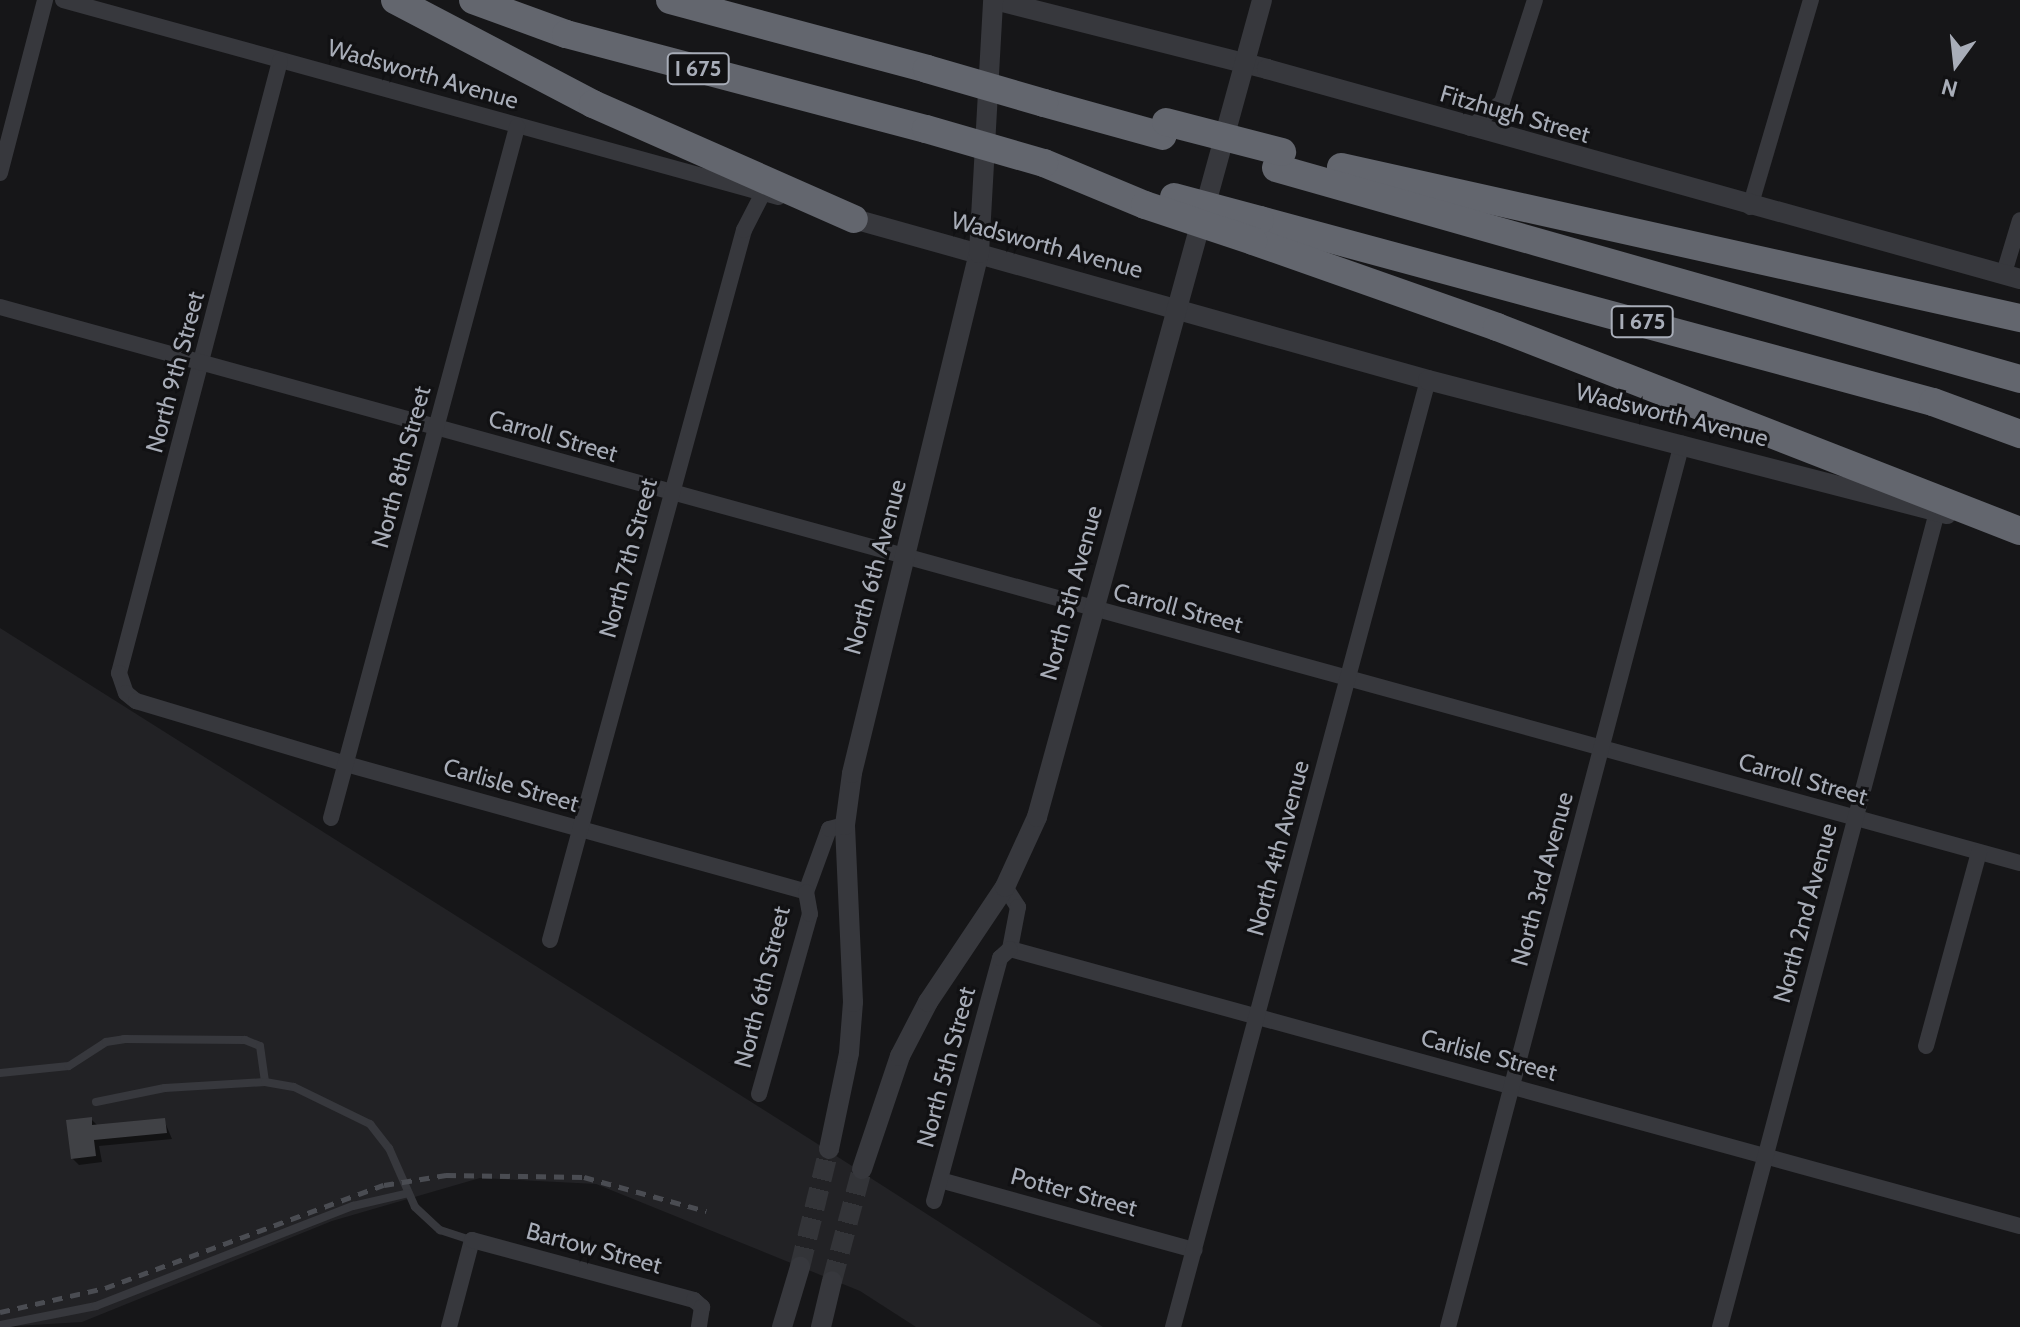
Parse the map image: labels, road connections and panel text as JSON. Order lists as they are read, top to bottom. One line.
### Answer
{"streets":{"highway":["I 675"],"street":["Wadsworth Avenue","Fitzhugh Street","North 9th Street","Carroll Street","North 8th Street","North 7th Street","North 6th Avenue","North 5th Avenue","Carlisle Street","North 4th Avenue","North 3rd Avenue","North 2nd Avenue","North 6th Street","North 5th Street","Potter Street","Bartow Street"]},"crossings":[["Wadsworth Avenue","North 9th Street"],["Wadsworth Avenue","North 8th Street"],["Wadsworth Avenue","North 7th Street"],["Wadsworth Avenue","North 6th Avenue"],["Wadsworth Avenue","North 5th Avenue"],["Wadsworth Avenue","North 4th Avenue"],["Wadsworth Avenue","North 3rd Avenue"],["Wadsworth Avenue","North 2nd Avenue"],["Fitzhugh Street","North 6th Avenue"],["Fitzhugh Street","North 5th Avenue"],["North 9th Street","Carroll Street"],["North 9th Street","Carlisle Street"],["Carroll Street","North 8th Street"],["Carroll Street","North 7th Street"],["Carroll Street","North 6th Avenue"],["Carroll Street","North 5th Avenue"],["Carroll Street","North 4th Avenue"],["Carroll Street","North 3rd Avenue"],["Carroll Street","North 2nd Avenue"],["North 8th Street","Carlisle Street"],["North 7th Street","Carlisle Street"],["Carlisle Street","North 4th Avenue"],["Carlisle Street","North 3rd Avenue"],["Carlisle Street","North 2nd Avenue"],["Carlisle Street","North 6th Street"],["Carlisle Street","North 5th Street"],["North 4th Avenue","Potter Street"],["North 5th Street","Potter Street"]],"north":"bottom"}
